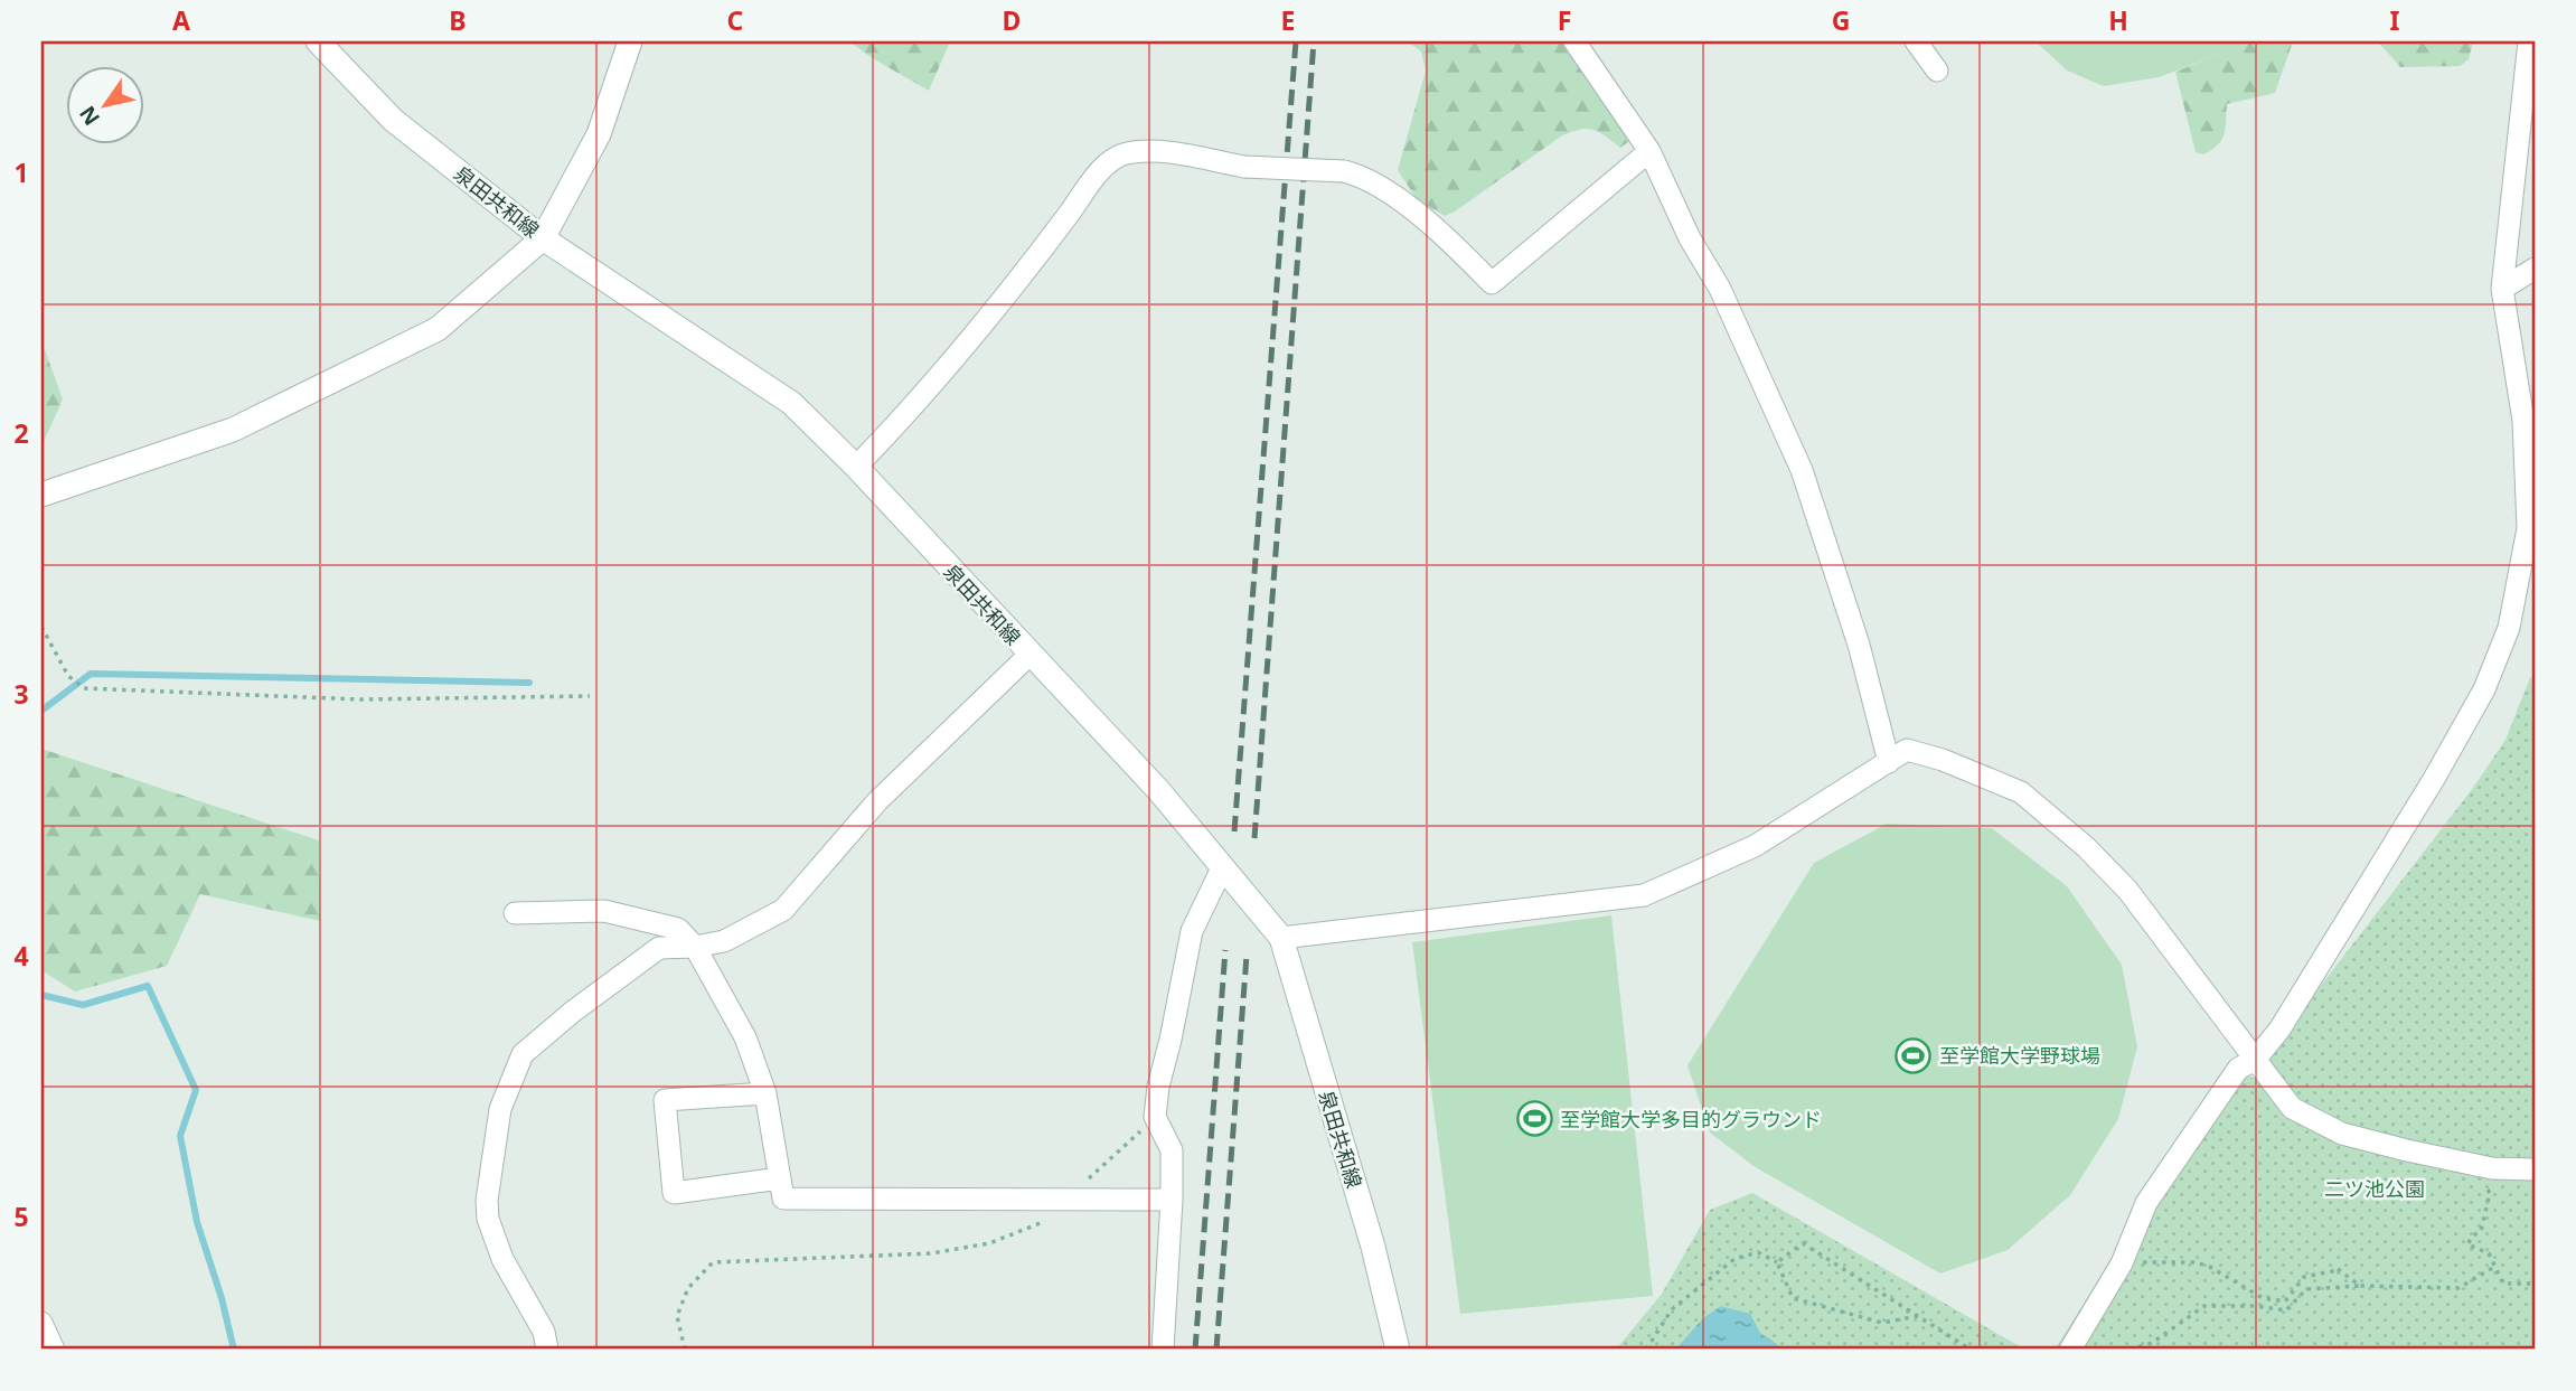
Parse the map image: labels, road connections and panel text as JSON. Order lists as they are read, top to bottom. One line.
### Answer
{"streets":{"main road":["泉田共和線"]},"parks":["二ツ池公園"],"places":{"sports":["至学館大学野球場","至学館大学多目的グラウンド"]},"north":"bottom left","grid":{"columns":["A","B","C","D","E","F","G","H","I"],"rows":["1","2","3","4","5"]}}
